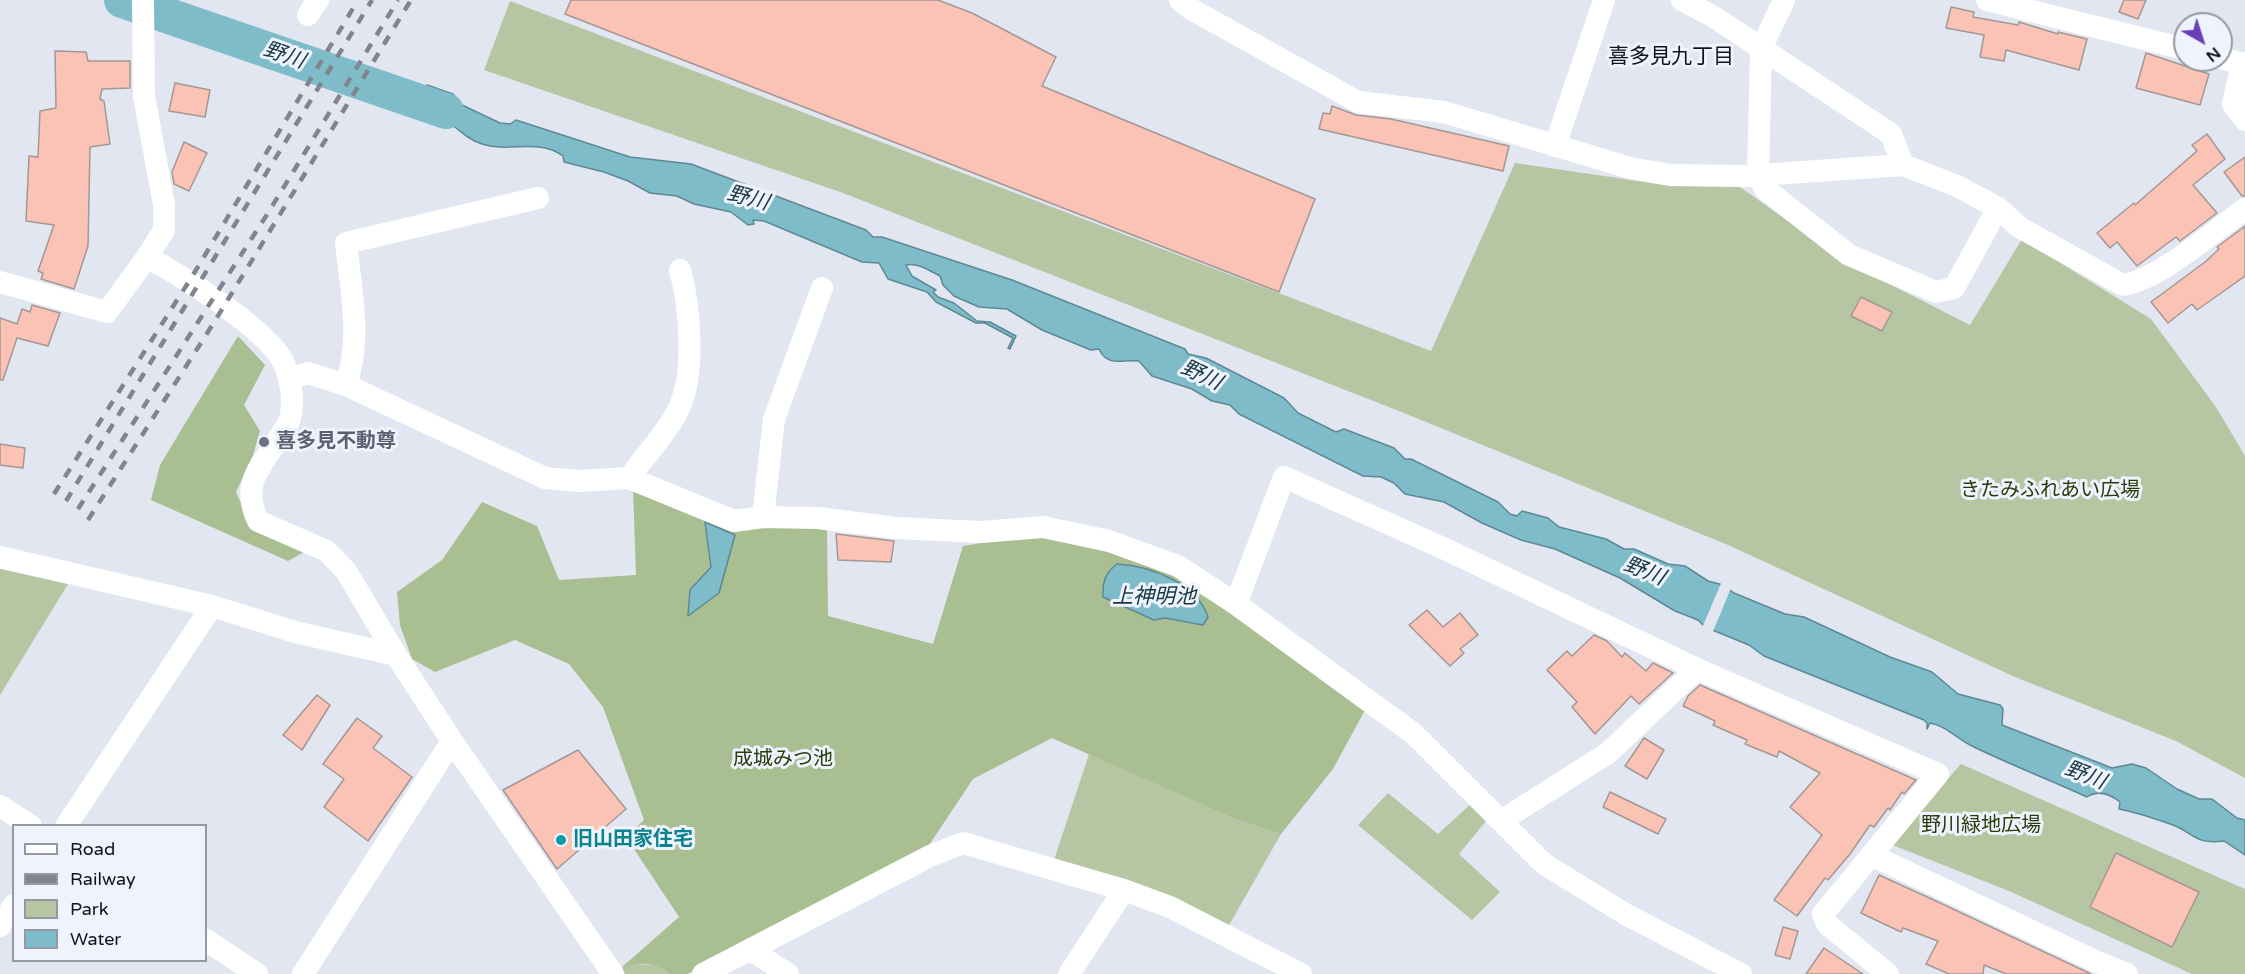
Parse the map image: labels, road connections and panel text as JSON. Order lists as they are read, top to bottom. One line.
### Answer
{"districts":["喜多見九丁目"],"water":["野川","上神明池"],"parks":["きたみふれあい広場","成城みつ池","野川緑地広場"],"places":["喜多見不動尊","旧山田家住宅"],"legend":["Road","Railway","Park","Water"],"north":"bottom right"}
